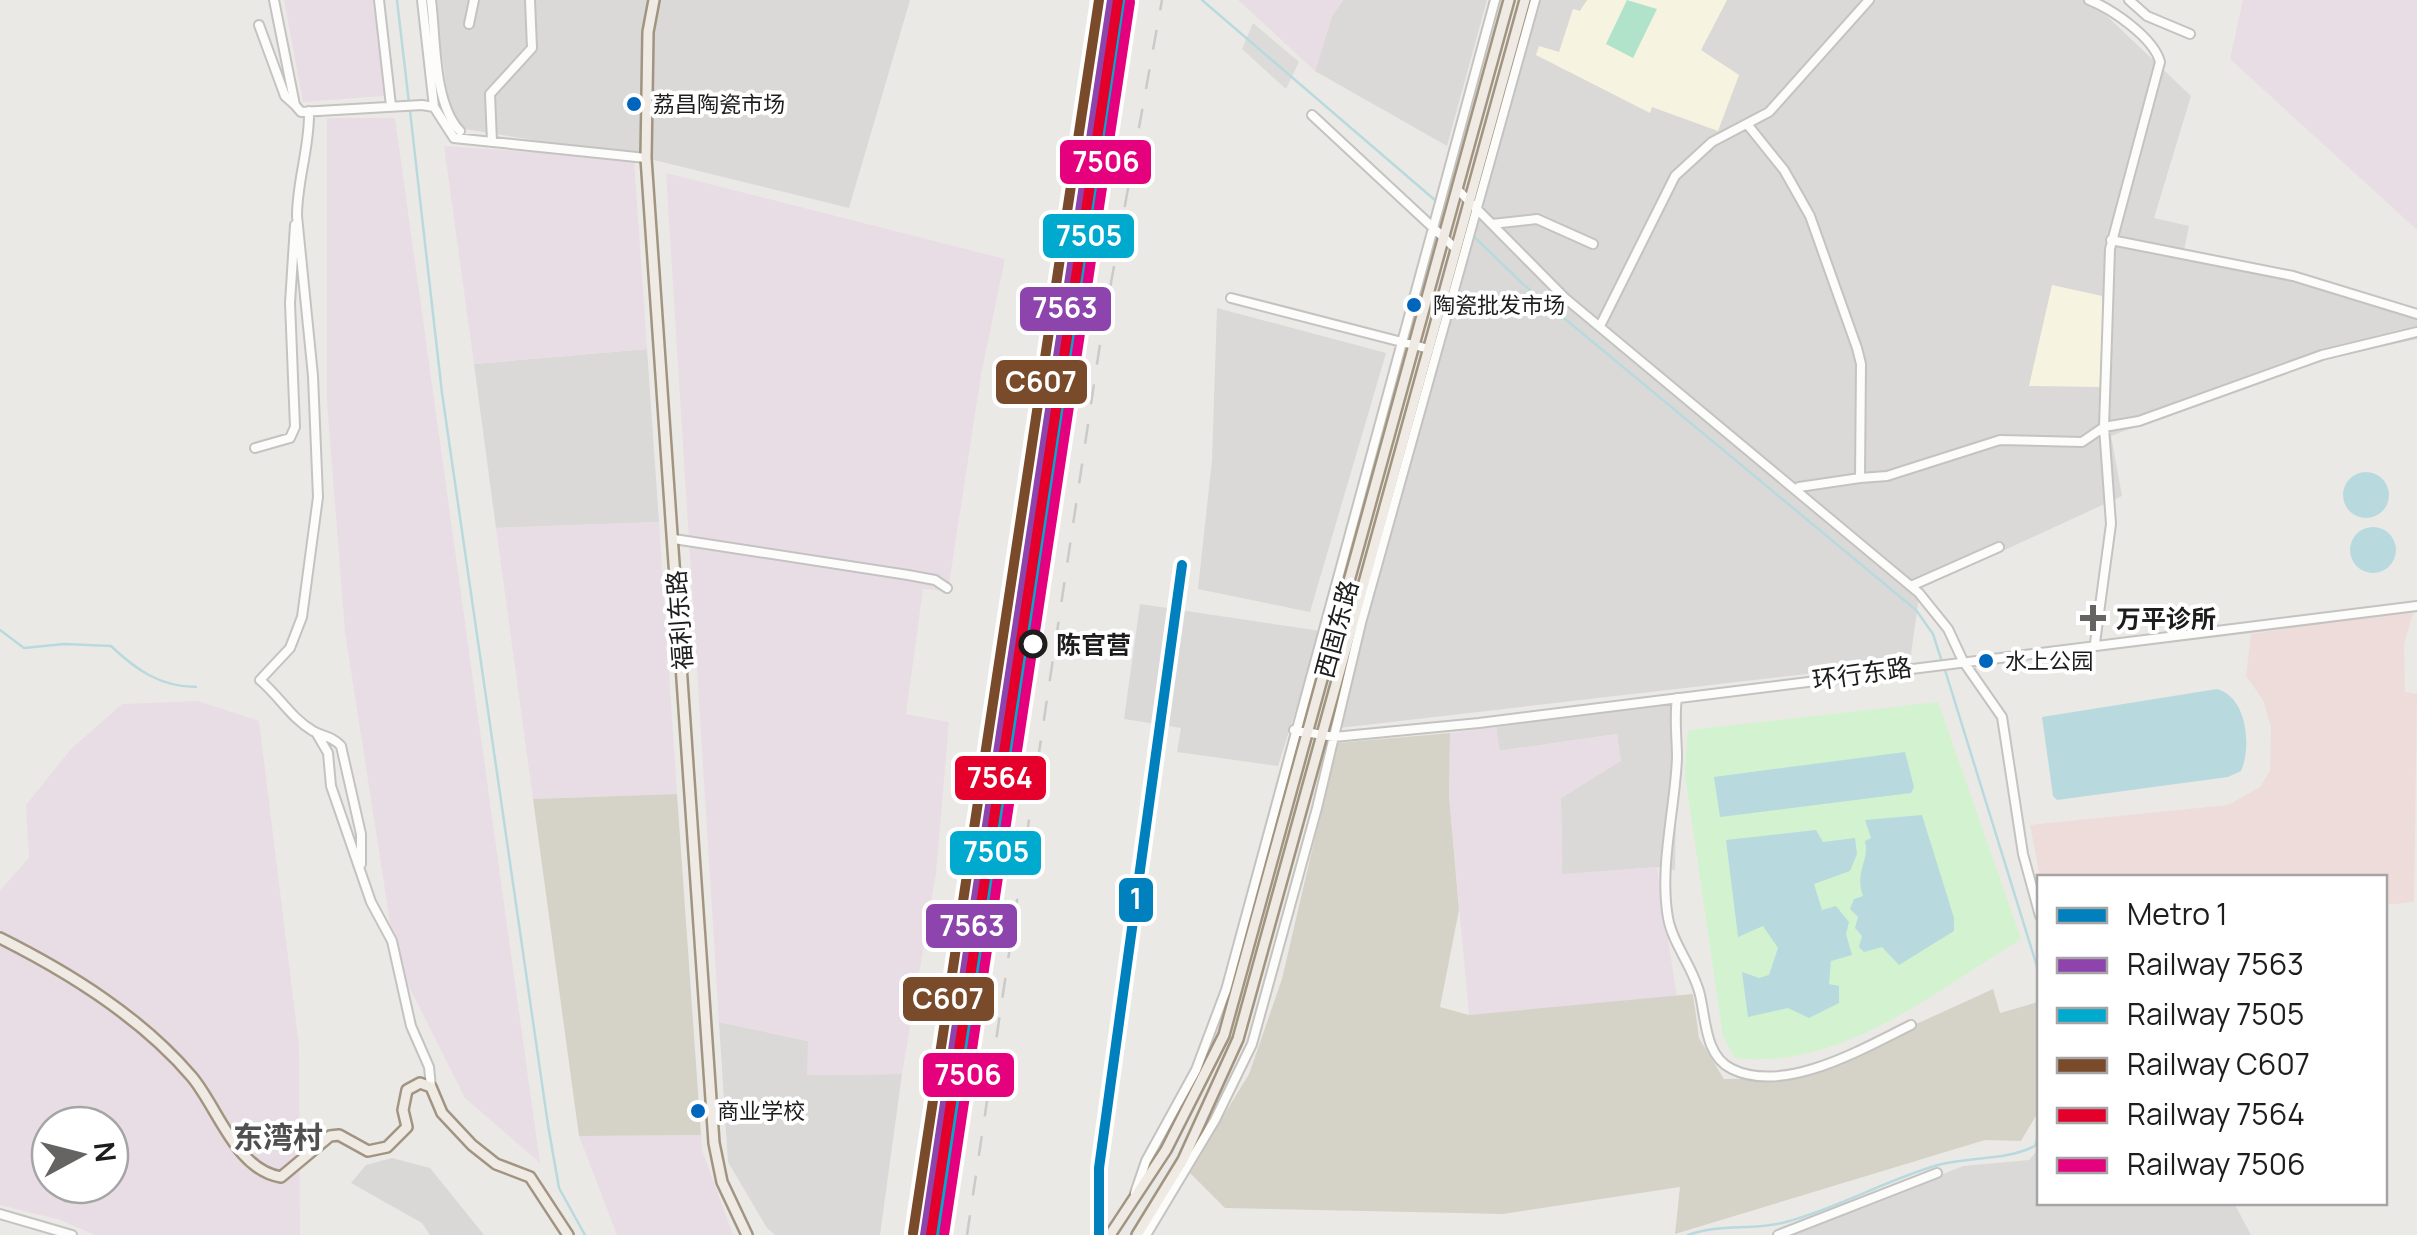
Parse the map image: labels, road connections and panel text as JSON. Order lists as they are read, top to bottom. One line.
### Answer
{"streets":{"main road":["福利东路","西固东路"],"street":["环行东路"]},"crossings":[["西固东路","环行东路"]],"districts":["东湾村"],"places":{"other":["荔昌陶瓷市场","陶瓷批发市场","陈官营","水上公园","商业学校"],"health":["万平诊所"]},"lines":["rail line 7563","rail line C607","rail line 7564","rail line 7505","rail line 7506","metro line 1"],"legend":["Metro 1","Railway 7563","Railway 7505","Railway C607","Railway 7564","Railway 7506"],"north":"right"}
